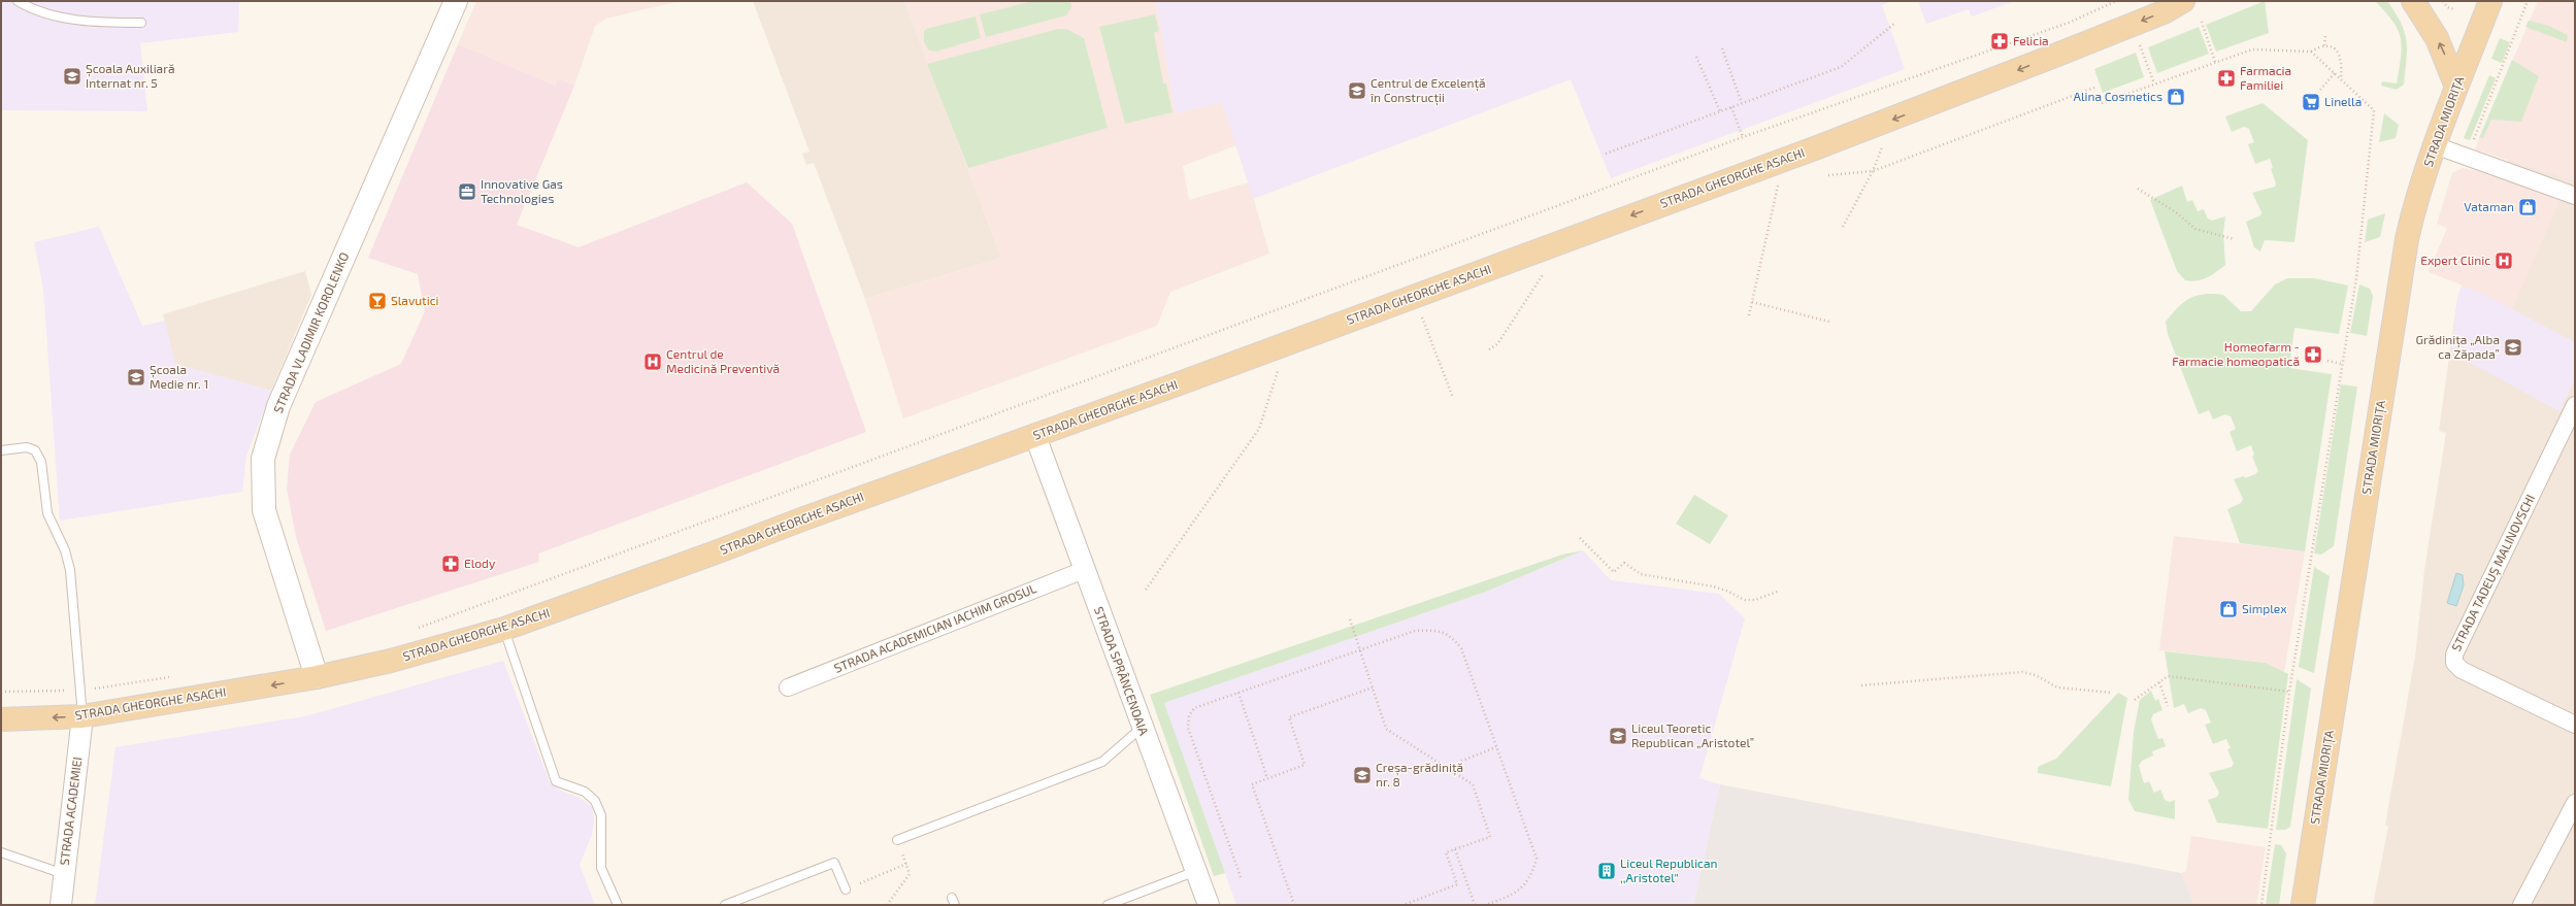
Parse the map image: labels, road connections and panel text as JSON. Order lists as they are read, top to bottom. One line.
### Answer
{"streets":{"main road":["STRADA MIORIȚA","STRADA GHEORGHE ASACHI","STRADA VLADIMIR KOROLENKO"],"street":["STRADA TADEUȘ MALINOVSCHI","STRADA ACADEMICIAN IACHIM GROSUL","STRADA SPRÂNCENOAIA","STRADA ACADEMIEI"]},"crossings":[["STRADA GHEORGHE ASACHI","STRADA VLADIMIR KOROLENKO"],["STRADA GHEORGHE ASACHI","STRADA SPRÂNCENOAIA"],["STRADA GHEORGHE ASACHI","STRADA ACADEMIEI"],["STRADA ACADEMICIAN IACHIM GROSUL","STRADA SPRÂNCENOAIA"]],"one_way":["STRADA GHEORGHE ASACHI"],"places":{"pharmacy":["Felicia","Farmacia Familiei","Homeofarm - Farmacie homeopatică","Elody"],"school or university":["Școala Auxiliară Internat nr. 5","Centrul de Excelență în Construcții","Grădinița „Alba ca Zăpada”","Școala Medie nr. 1","Liceul Teoretic Republican „Aristotel”","Creșa-grădiniță nr. 8"],"shop":["Alina Cosmetics","Vataman","Simplex"],"supermarket":["Linella"],"office":["Innovative Gas Technologies"],"hospital":["Expert Clinic","Centrul de Medicină Preventivă"],"bar":["Slavutici"],"building":["Liceul Republican ,,Aristotel\""]}}
